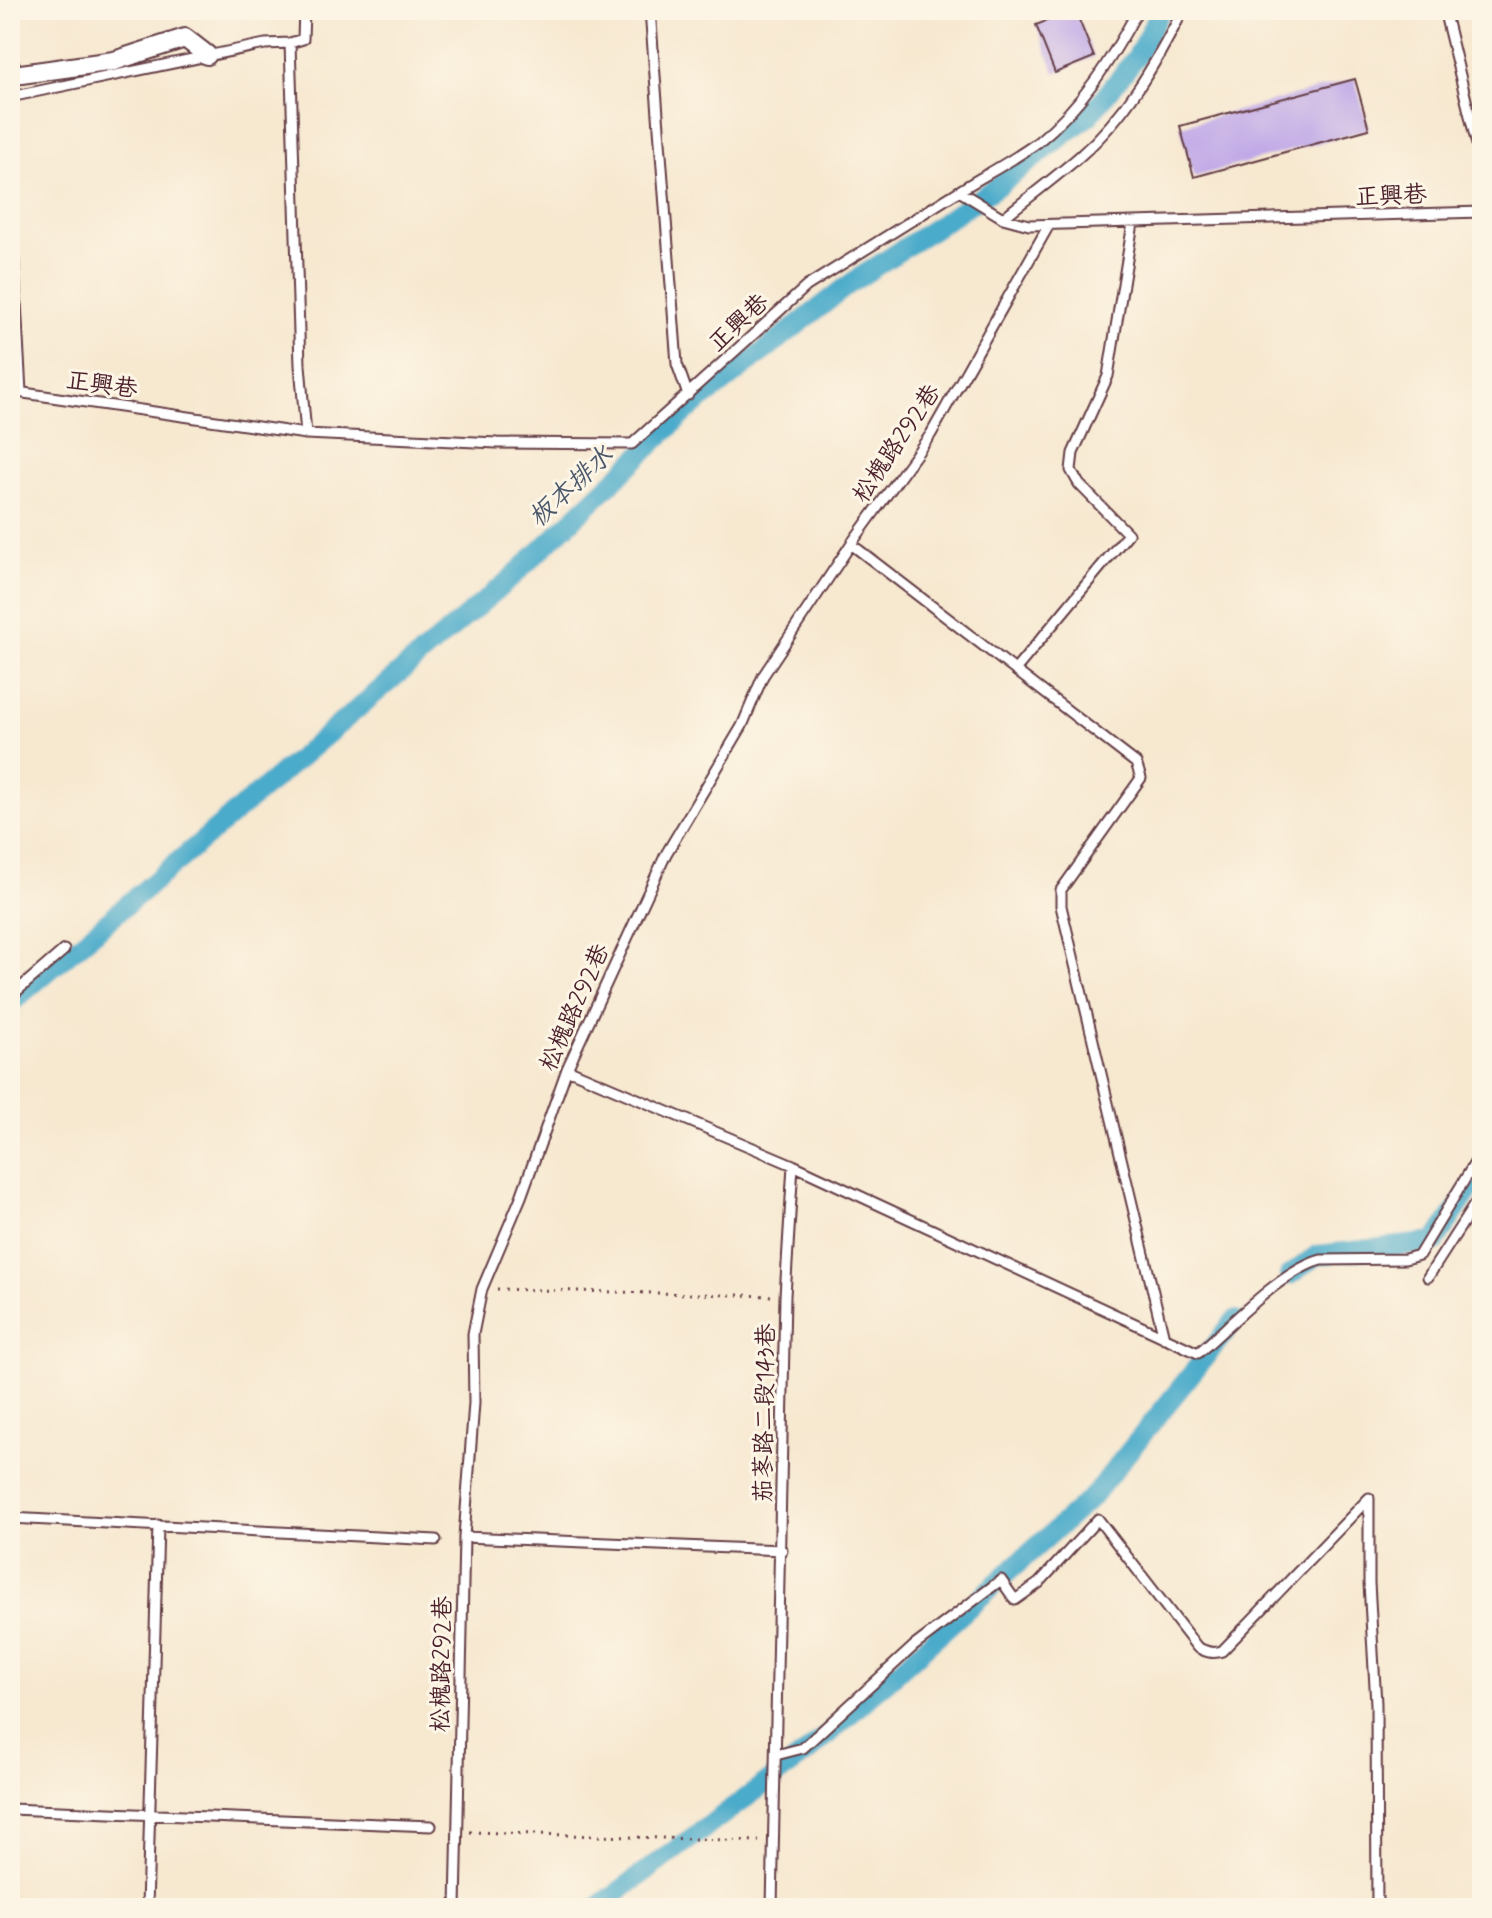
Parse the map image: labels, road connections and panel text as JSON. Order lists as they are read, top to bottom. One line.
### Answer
{"streets":{"lane":["正興巷","松槐路292巷","茄苳路二段143巷"]},"crossings":[["正興巷","松槐路292巷"]],"water":["板本排水"]}
